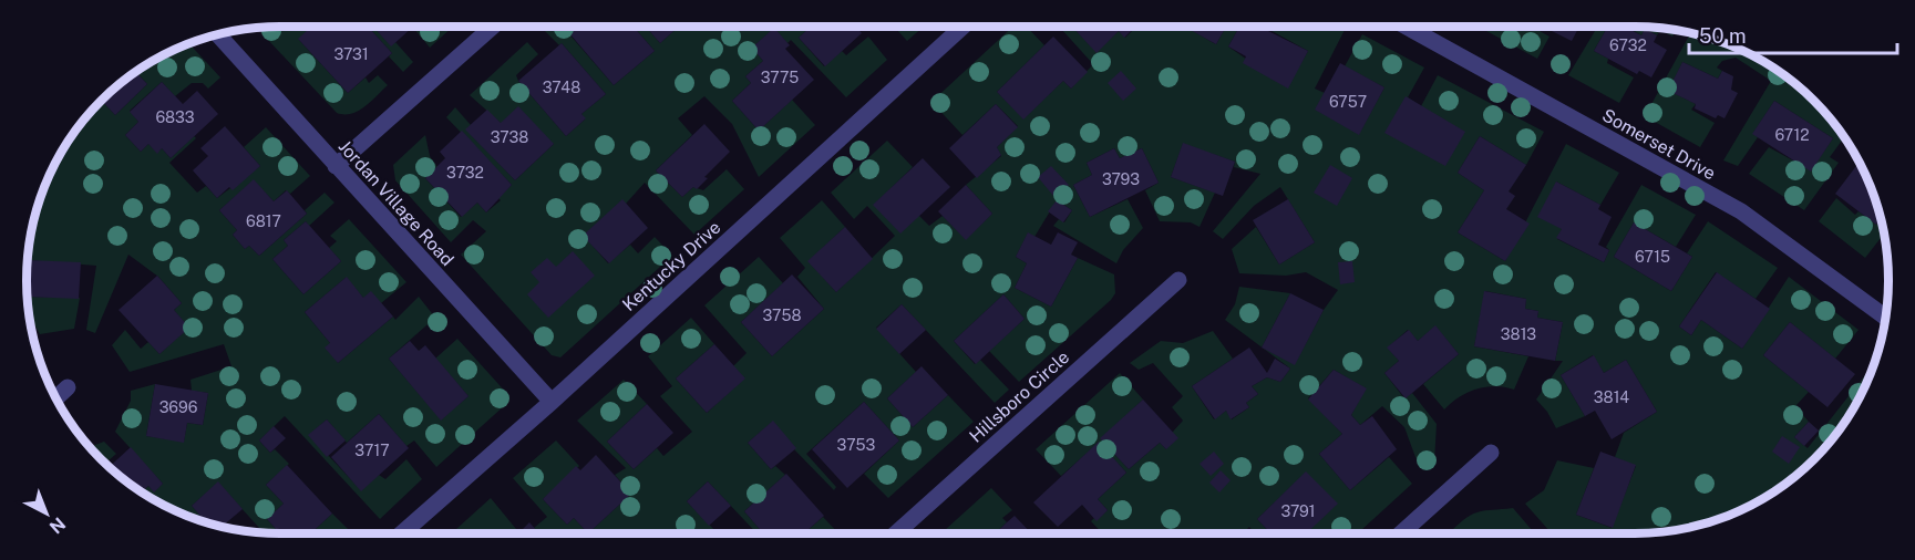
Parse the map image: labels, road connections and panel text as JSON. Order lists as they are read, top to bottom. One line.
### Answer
{"streets":{"street":["Somerset Drive","Jordan Village Road","Kentucky Drive","Hillsboro Circle"]},"crossings":[["Jordan Village Road","Kentucky Drive"]],"house_numbers":["6732","3731","3775","3748","6757","6833","6712","3738","3732","3793","6817","6715","3758","3813","3814","3696","3753","3717","3791"],"scale_bar":"50 m","north":"bottom right"}
